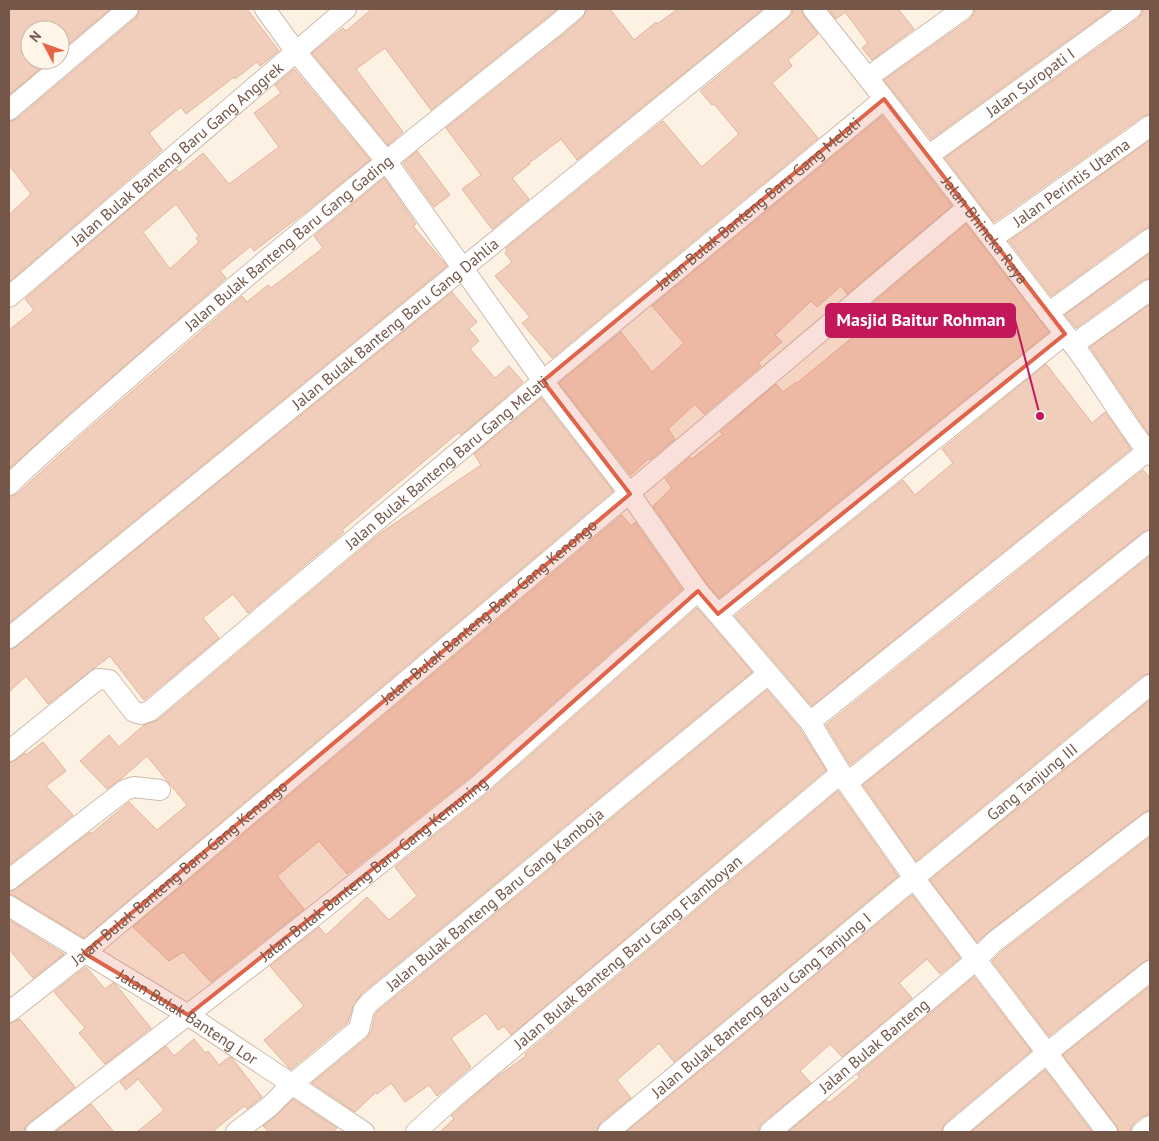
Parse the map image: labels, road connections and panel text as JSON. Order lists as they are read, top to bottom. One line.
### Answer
{"streets":{"street":["Jalan Suropati I","Jalan Bulak Banteng Baru Gang Anggrek","Jalan Perintis Utama","Jalan Bulak Banteng Baru Gang Melati","Jalan Bhineka Raya","Jalan Bulak Banteng Baru Gang Gading","Jalan Bulak Banteng Baru Gang Dahlia","Jalan Bulak Banteng Baru Gang Kenongo","Gang Tanjung III","Jalan Bulak Banteng Baru Gang Kemuning","Jalan Bulak Banteng Baru Gang Kamboja","Jalan Bulak Banteng Baru Gang Flamboyan","Jalan Bulak Banteng Baru Gang Tanjung I","Jalan Bulak Banteng Lor","Jalan Bulak Banteng"]},"crossings":[["Jalan Suropati I","Jalan Bhineka Raya"],["Jalan Perintis Utama","Jalan Bhineka Raya"],["Jalan Bulak Banteng Baru Gang Melati","Jalan Bhineka Raya"],["Jalan Bhineka Raya","Jalan Bulak Banteng Baru Gang Kenongo"],["Jalan Bulak Banteng Baru Gang Kenongo","Jalan Bulak Banteng Lor"],["Gang Tanjung III","Jalan Bulak Banteng Baru Gang Tanjung I"],["Jalan Bulak Banteng Baru Gang Kemuning","Jalan Bulak Banteng Lor"],["Jalan Bulak Banteng Baru Gang Kamboja","Jalan Bulak Banteng Lor"]],"places":["Masjid Baitur Rohman"],"north":"top left"}
